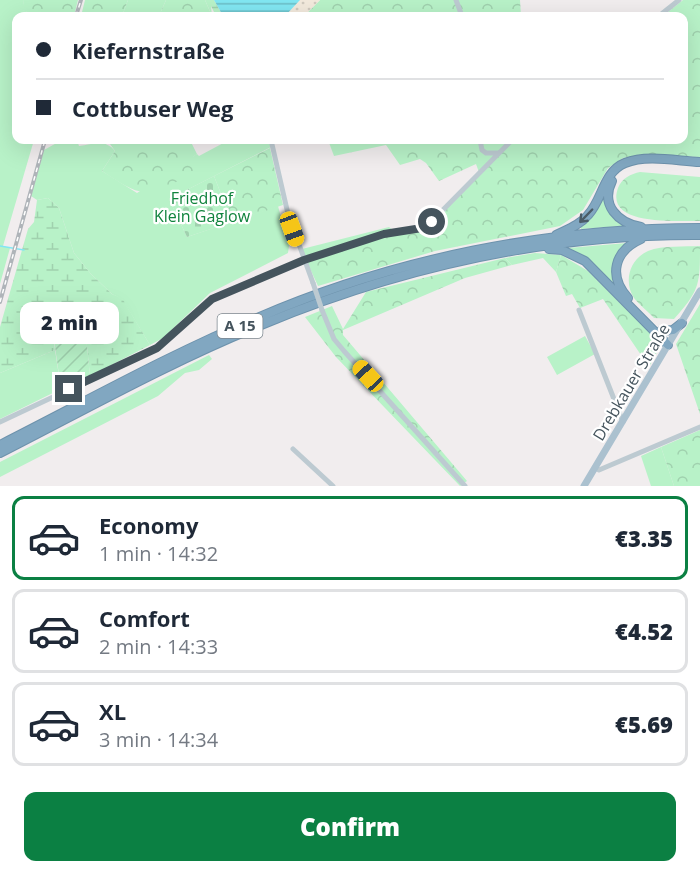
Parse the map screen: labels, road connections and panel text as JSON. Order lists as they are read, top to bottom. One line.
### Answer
{"streets":{"highway":["A 15"],"main road":["Drebkauer Straße"]},"parks":["Friedhof Klein Gaglow"],"page":{"banner":["Kiefernstraße","Cottbuser Weg"],"bubble":"2 min","list":[{"name":"Economy","note":"1 min · 14:32","value":"€3.35"},{"name":"Comfort","note":"2 min · 14:33","value":"€4.52"},{"name":"XL","note":"3 min · 14:34","value":"€5.69"}],"buttons":"Confirm"}}
